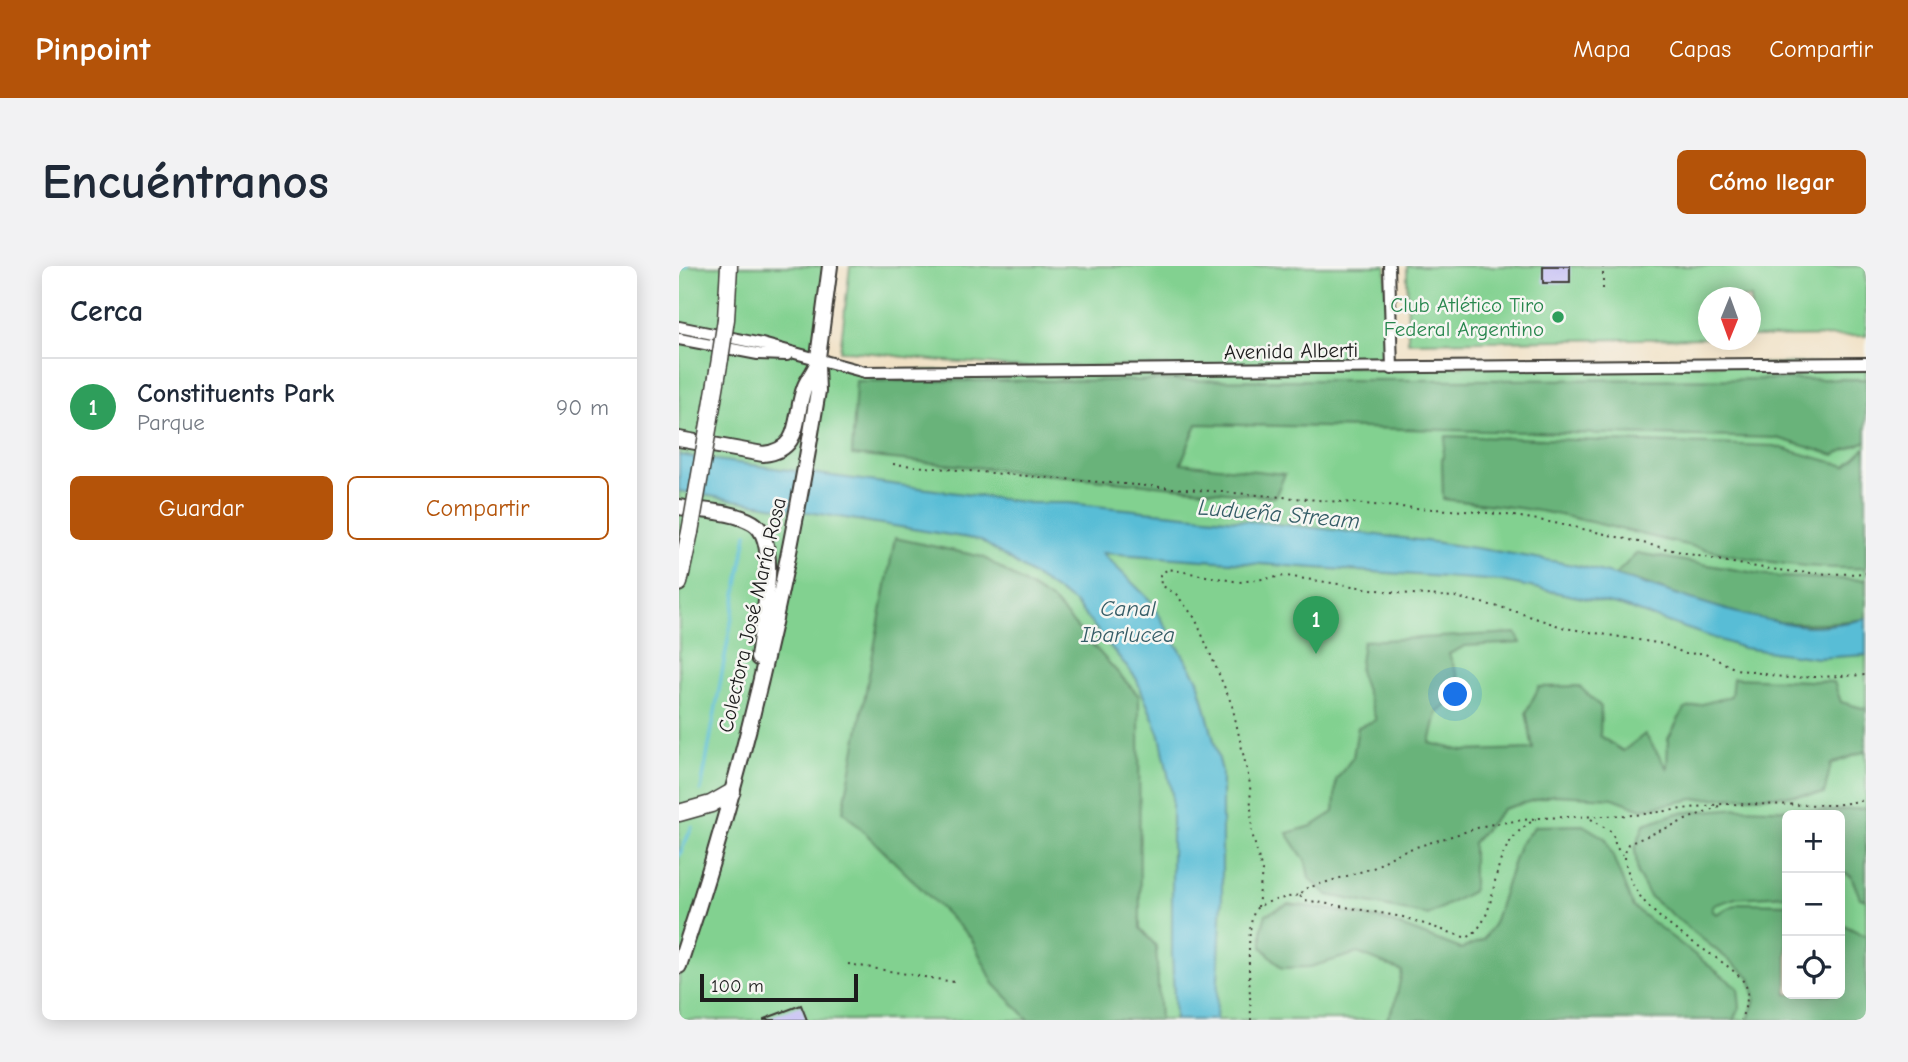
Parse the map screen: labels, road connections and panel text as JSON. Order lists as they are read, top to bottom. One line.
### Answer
{"streets":{"main road":["Colectora José María Rosa"],"street":["Avenida Alberti"]},"crossings":[["Avenida Alberti","Colectora José María Rosa"]],"water":["Ludueña Stream","Canal Ibarlucea"],"places":["Club Atlético Tiro Federal Argentino"],"scale_bar":"100 m","north":"bottom","page":{"header":"Pinpoint","nav":["Mapa","Capas","Compartir"],"buttons":["Cómo llegar",["Guardar","Compartir"]],"title":"Encuéntranos","heading":"Cerca","list":[{"mark":"1","name":"Constituents Park","note":"Parque","value":"90 m"}],"pins":"1","map_buttons":["+","−"],"scale":"100 m"}}
